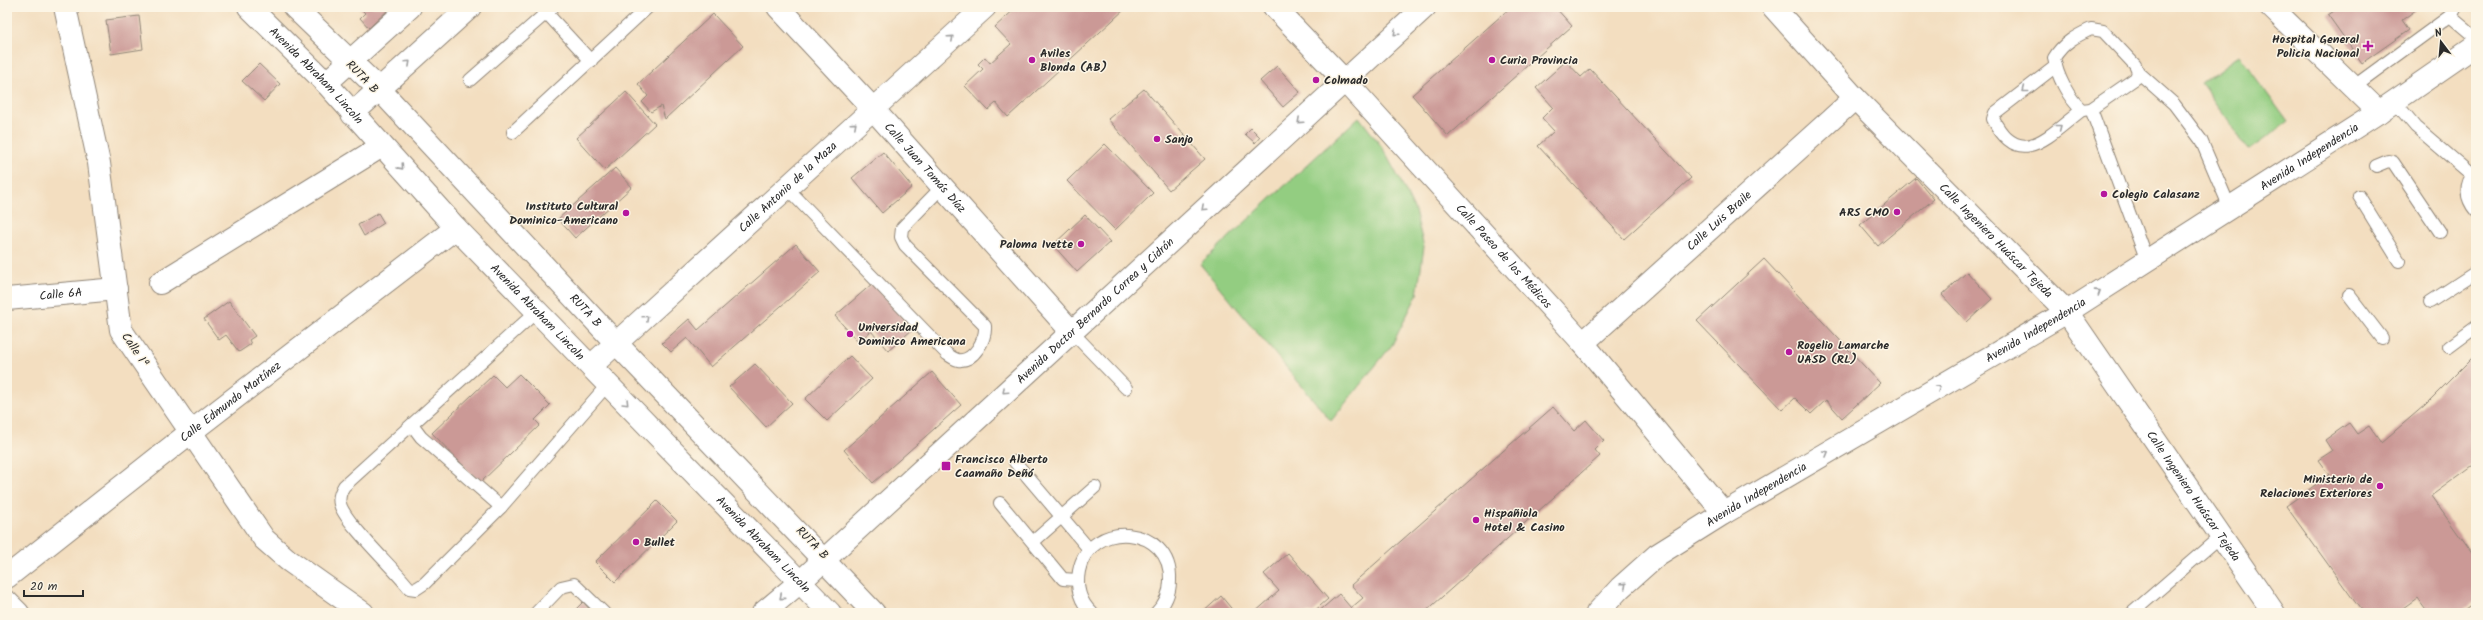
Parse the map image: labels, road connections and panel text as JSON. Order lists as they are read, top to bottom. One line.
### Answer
{"streets":{"street":["Avenida Abraham Lincoln","Avenida Independencia","Calle Juan Tomás Díaz","Calle Antonio de la Maza","Calle Luis Braile","Calle Ingeniero Huáscar Tejeda","Calle Paseo de los Médicos","Calle 6A","Avenida Doctor Bernardo Correa y Cidrón","Calle 1ª","Calle Edmundo Martínez"],"lane":["RUTA B"]},"crossings":[["Avenida Abraham Lincoln","Calle Antonio de la Maza"],["Avenida Abraham Lincoln","Avenida Doctor Bernardo Correa y Cidrón"],["Avenida Abraham Lincoln","Calle Edmundo Martínez"],["Avenida Independencia","Calle Ingeniero Huáscar Tejeda"],["Avenida Independencia","Calle Paseo de los Médicos"],["Calle Juan Tomás Díaz","Calle Antonio de la Maza"],["Calle Juan Tomás Díaz","Avenida Doctor Bernardo Correa y Cidrón"],["Calle Luis Braile","Calle Ingeniero Huáscar Tejeda"],["Calle Luis Braile","Calle Paseo de los Médicos"],["Calle Paseo de los Médicos","Avenida Doctor Bernardo Correa y Cidrón"],["Calle 6A","Calle 1ª"],["Calle 1ª","Calle Edmundo Martínez"]],"one_way":["Avenida Independencia","Calle Antonio de la Maza","Avenida Doctor Bernardo Correa y Cidrón"],"places":{"health":["Hospital General Policia Nacional"],"other":["Aviles Blonda (AB)","Curia Provincia","Colmado","Sanjo","Colegio Calasanz","ARS CMO","Instituto Cultural Dominico-Americano","Paloma Ivette","Universidad Dominico Americana","Rogelio Lamarche UASD (RL)","Ministerio de Relaciones Exteriores","Hispañiola Hotel & Casino","Bullet"],"transit":["Francisco Alberto Caamaño Deñó"]},"scale_bar":"20 m","north":"top"}
